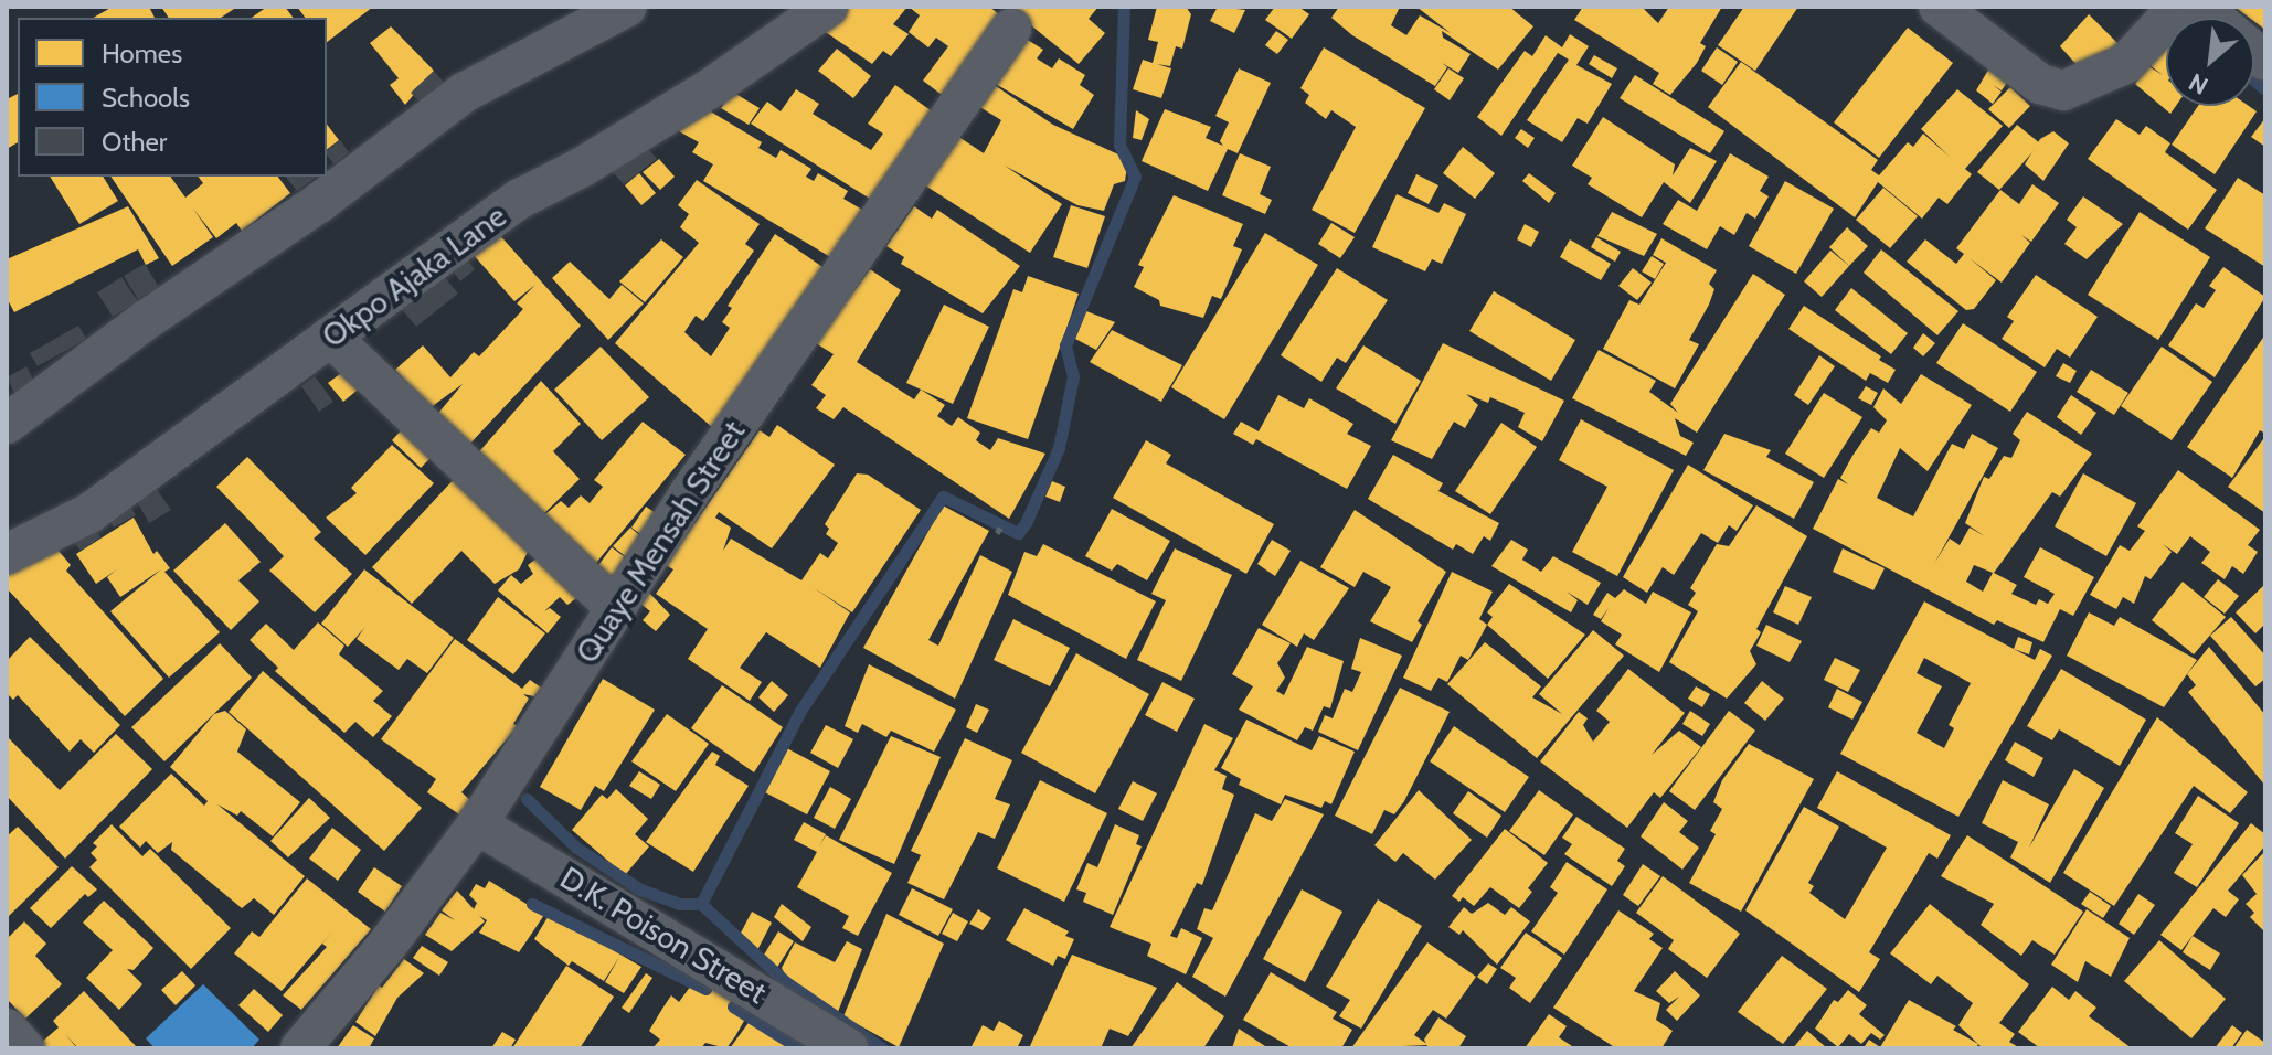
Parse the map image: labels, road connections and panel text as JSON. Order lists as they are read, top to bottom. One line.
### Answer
{"streets":{"street":["Okpo Ajaka Lane","Quaye Mensah Street","D.K. Poison Street"]},"crossings":[["Quaye Mensah Street","D.K. Poison Street"]],"legend":["Homes","Schools","Other"],"north":"bottom left"}
